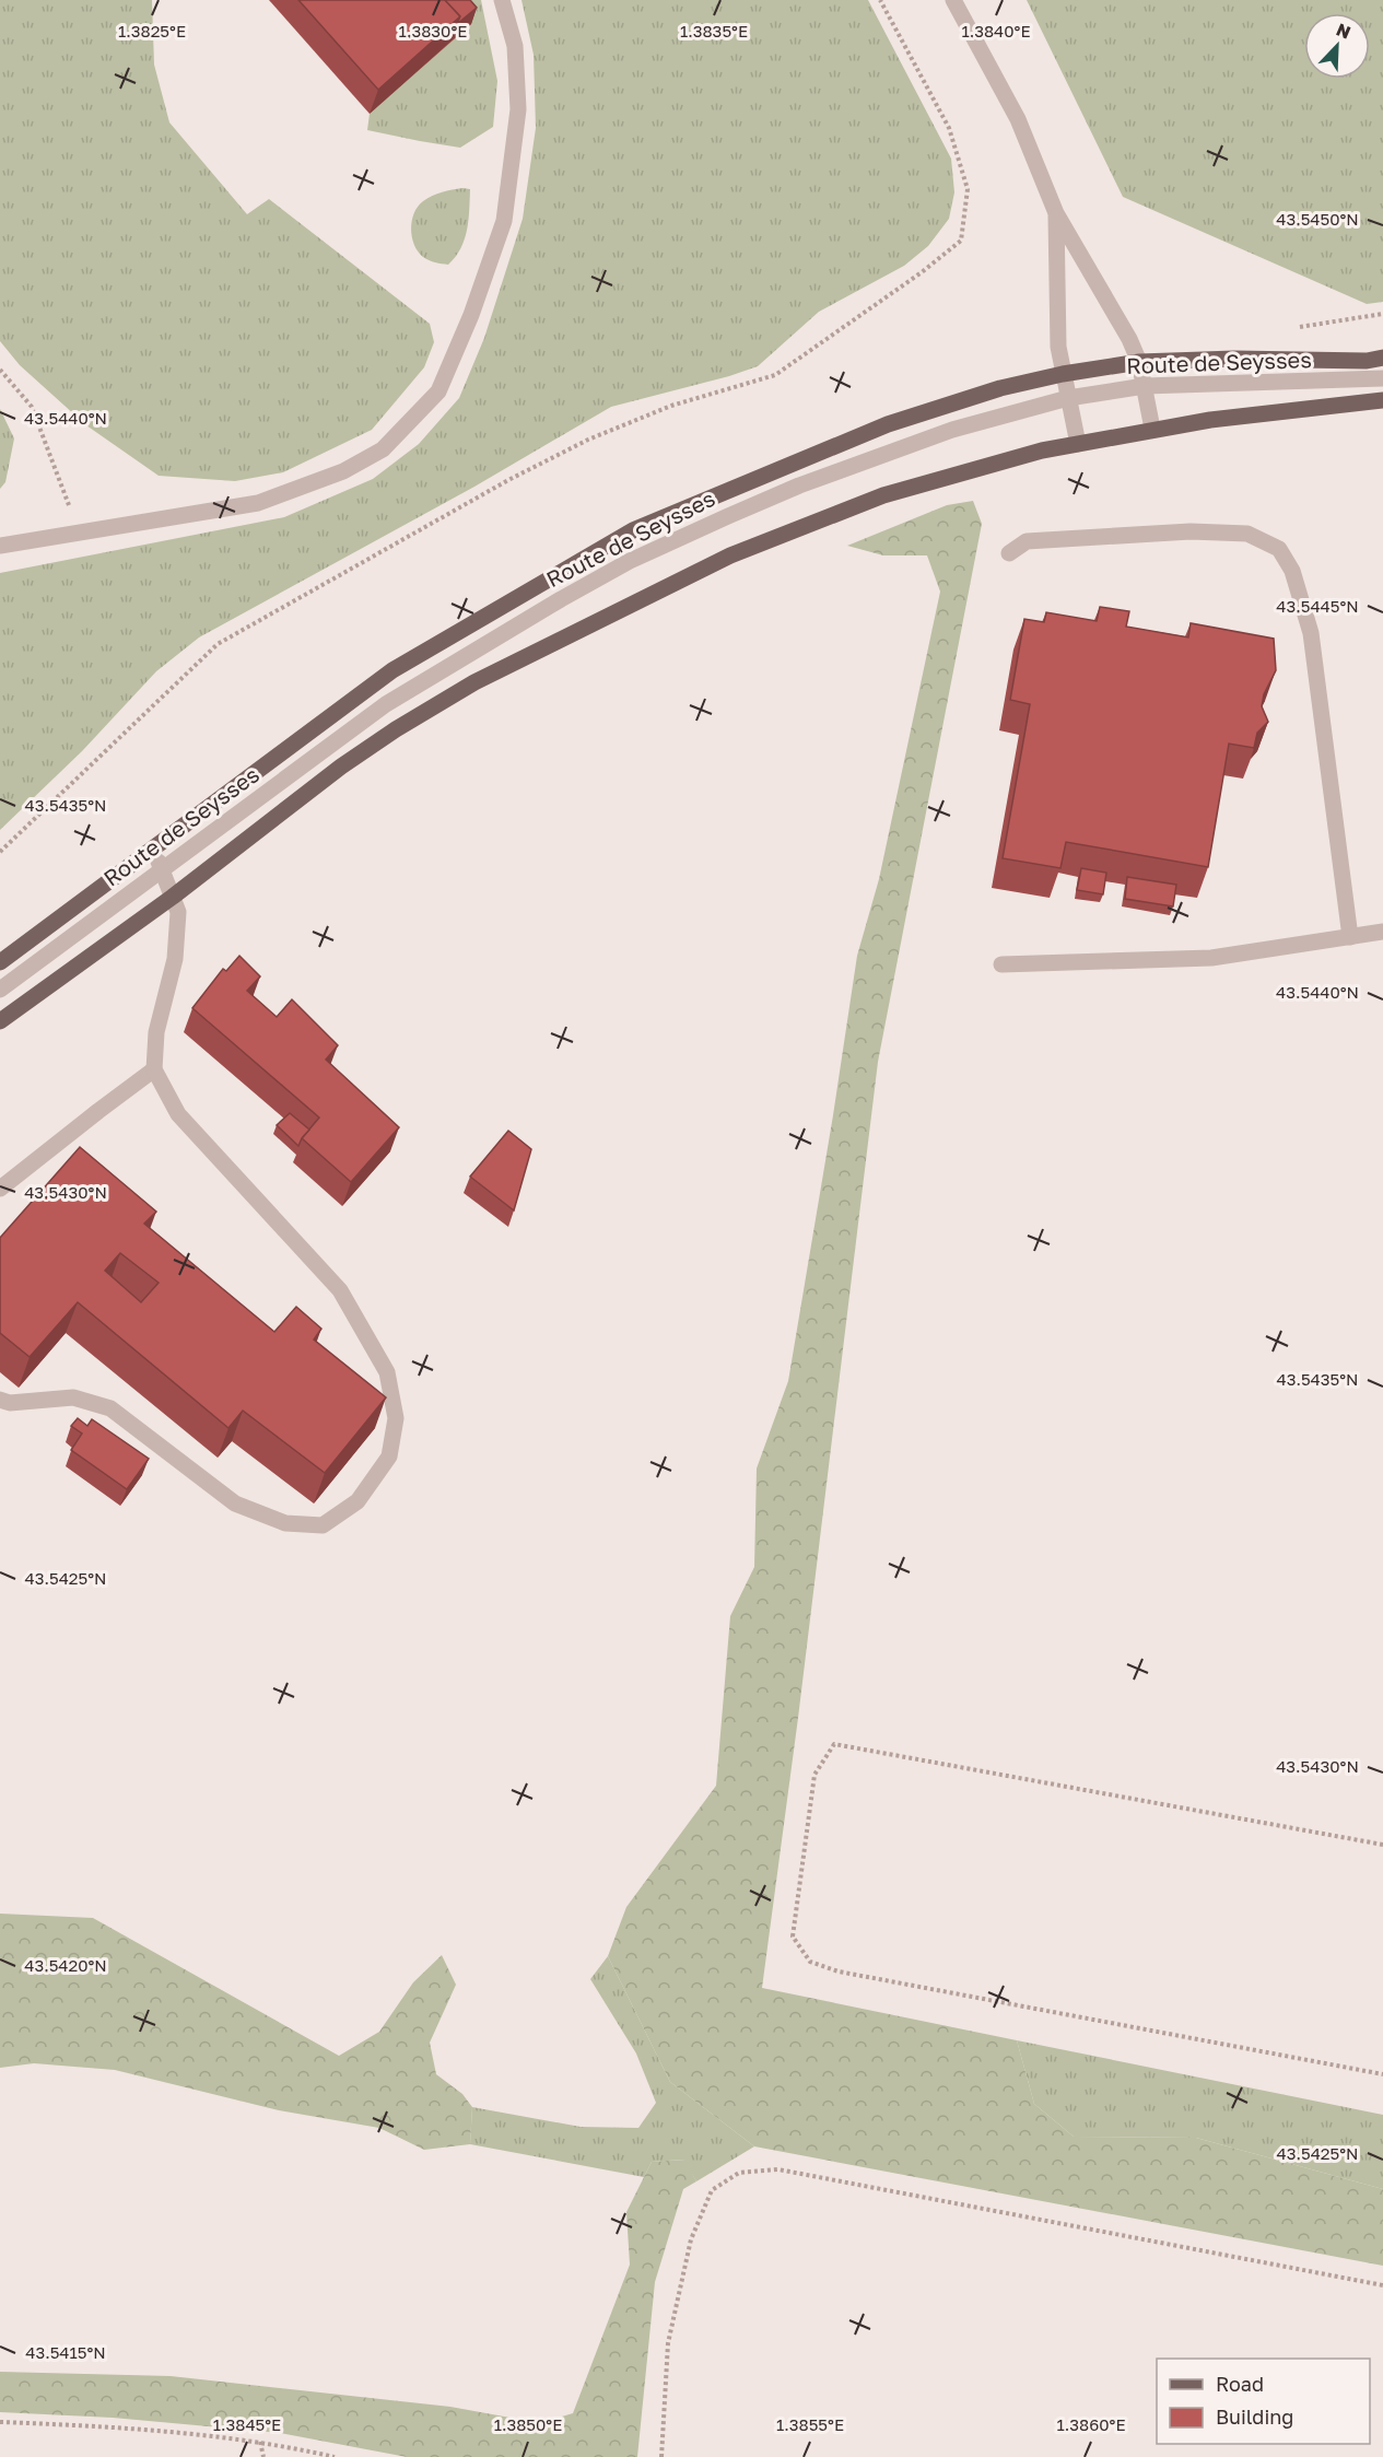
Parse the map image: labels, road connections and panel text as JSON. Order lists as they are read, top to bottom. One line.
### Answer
{"streets":{"main road":["Route de Seysses"]},"legend":["Road","Building"],"north":"top right","coordinates":["1.3825°E","1.3830°E","1.3835°E","1.3840°E","43.5450°N","43.5440°N","43.5445°N","43.5435°N","43.5430°N","43.5425°N","43.5420°N","43.5415°N","1.3845°E","1.3850°E","1.3855°E","1.3860°E"]}
